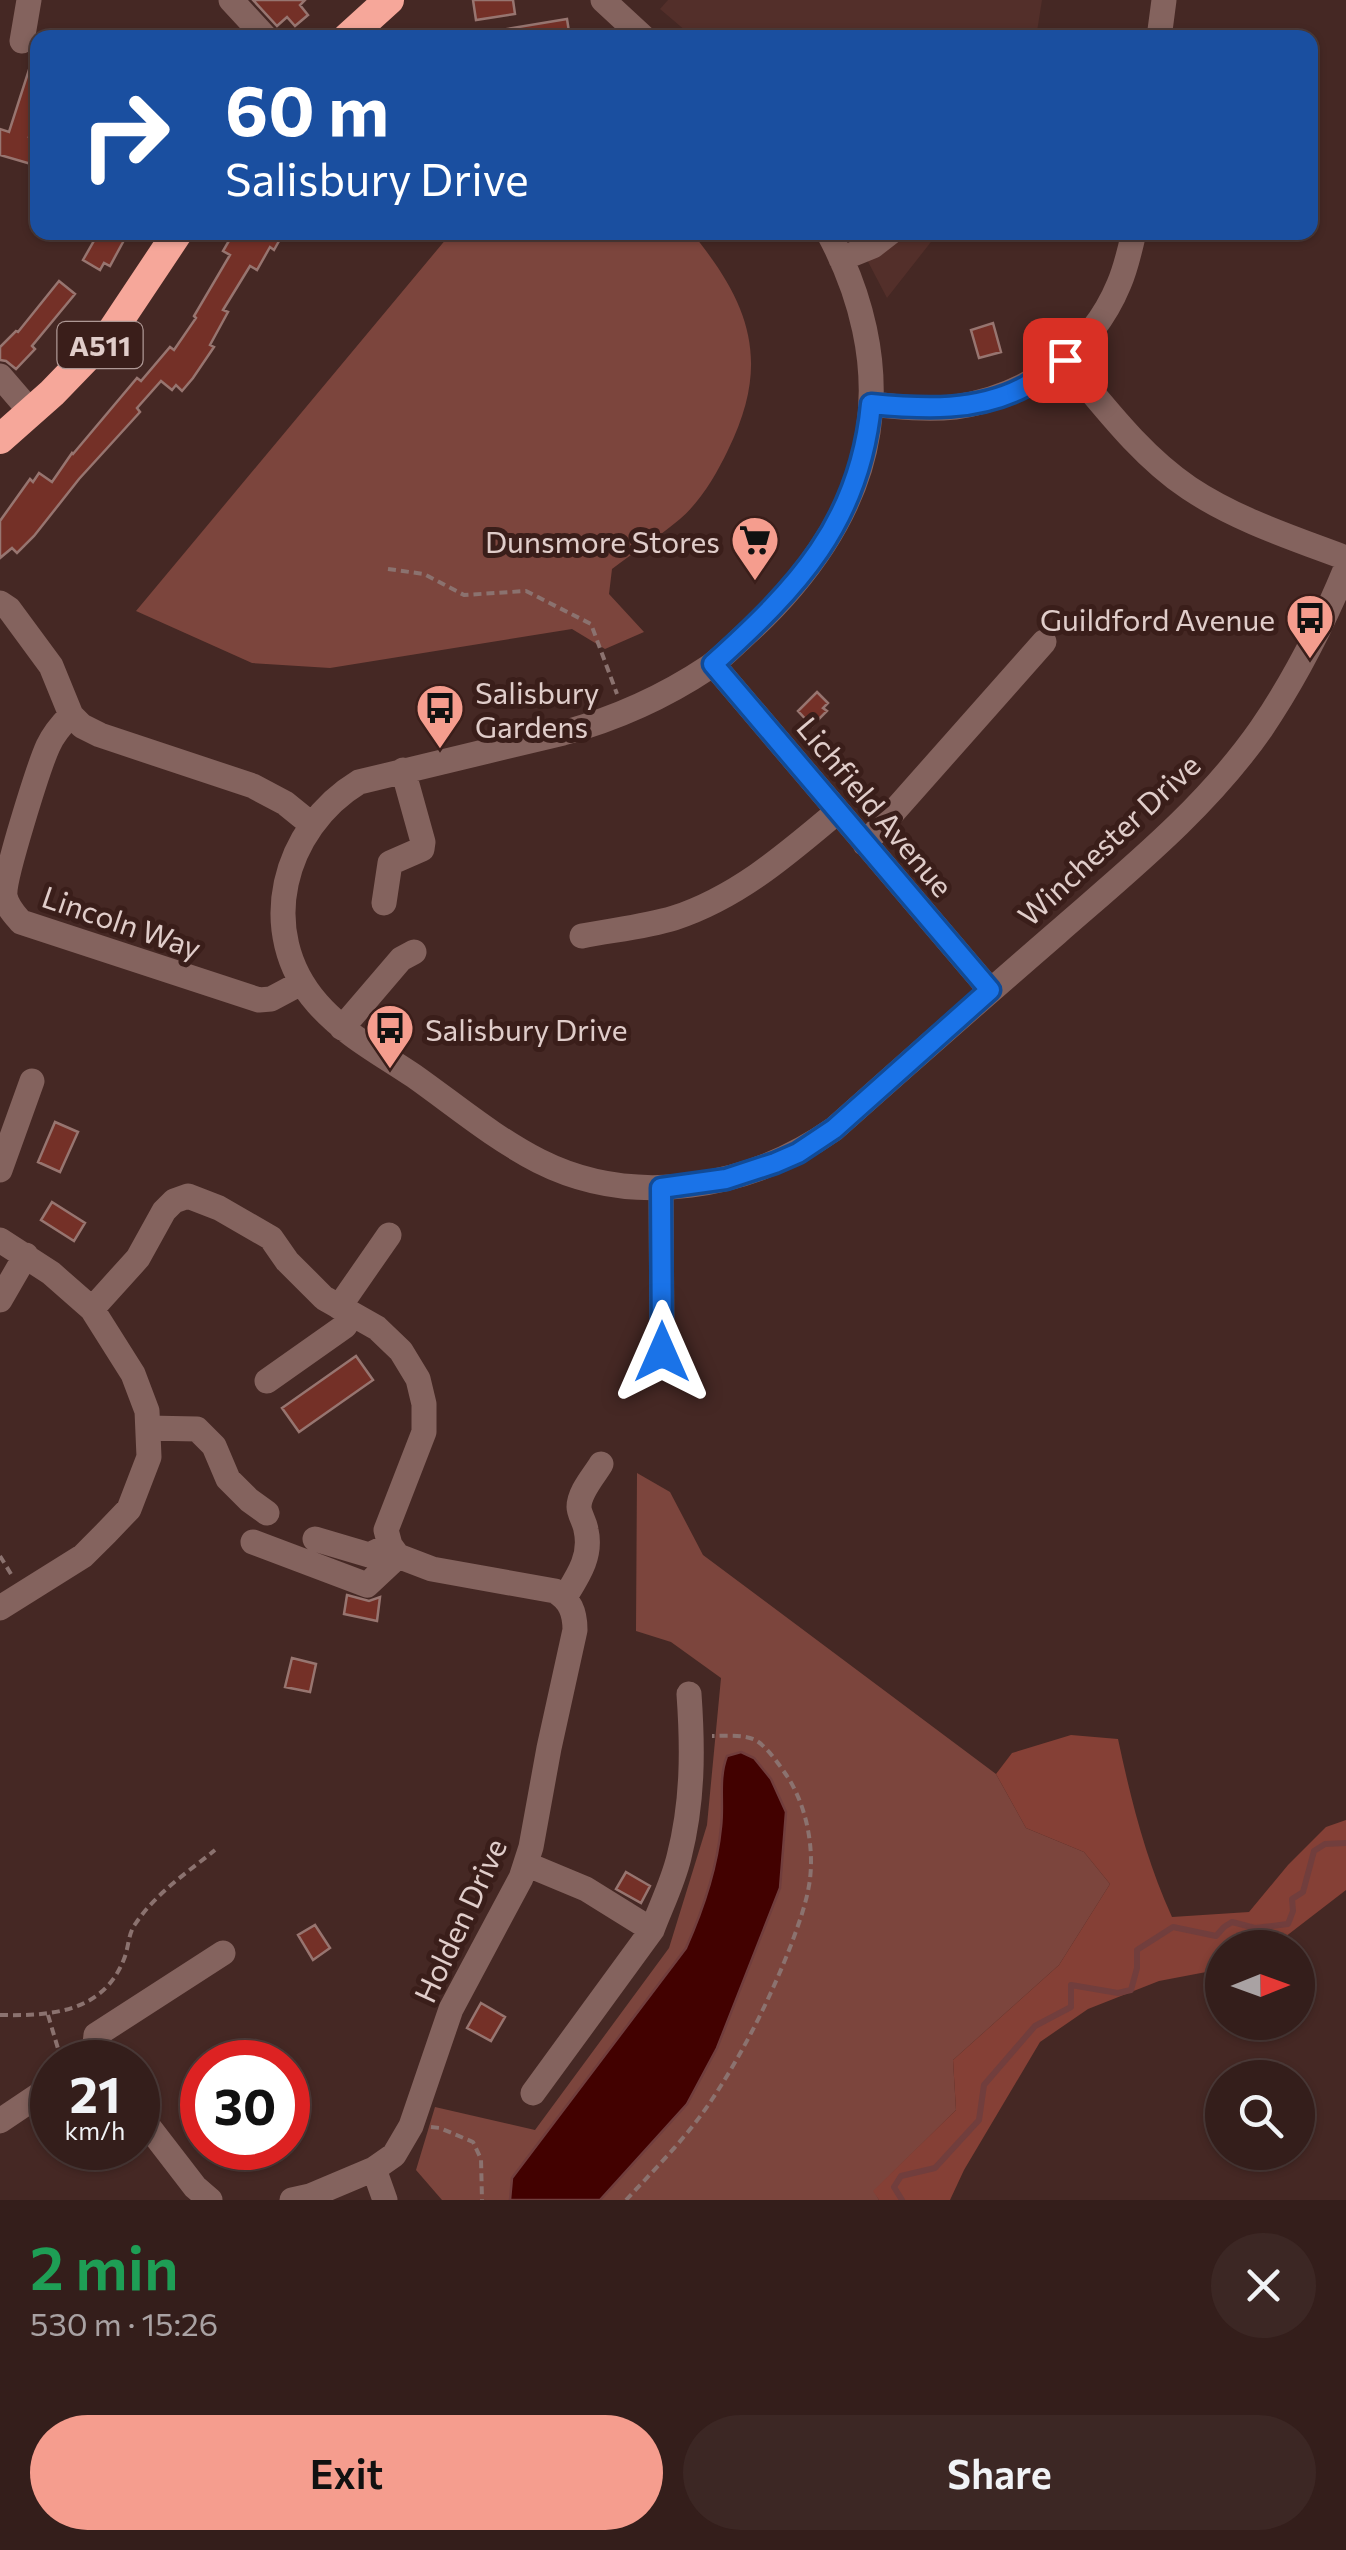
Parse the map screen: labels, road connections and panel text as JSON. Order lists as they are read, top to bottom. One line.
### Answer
{"streets":{"highway":["A511"],"street":["Lichfield Avenue","Winchester Drive","Lincoln Way","Holden Drive"]},"crossings":[["Lichfield Avenue","Winchester Drive"]],"places":{"supermarket":["Dunsmore Stores"],"bus stop":["Guildford Avenue","Salisbury Gardens","Salisbury Drive"]},"north":"right","page":{"turn":["60 m","Salisbury Drive"],"speed":"21 km/h","limit":"30","heading":["2 min","530 m · 15:26"],"buttons":["Exit","Share"]}}
